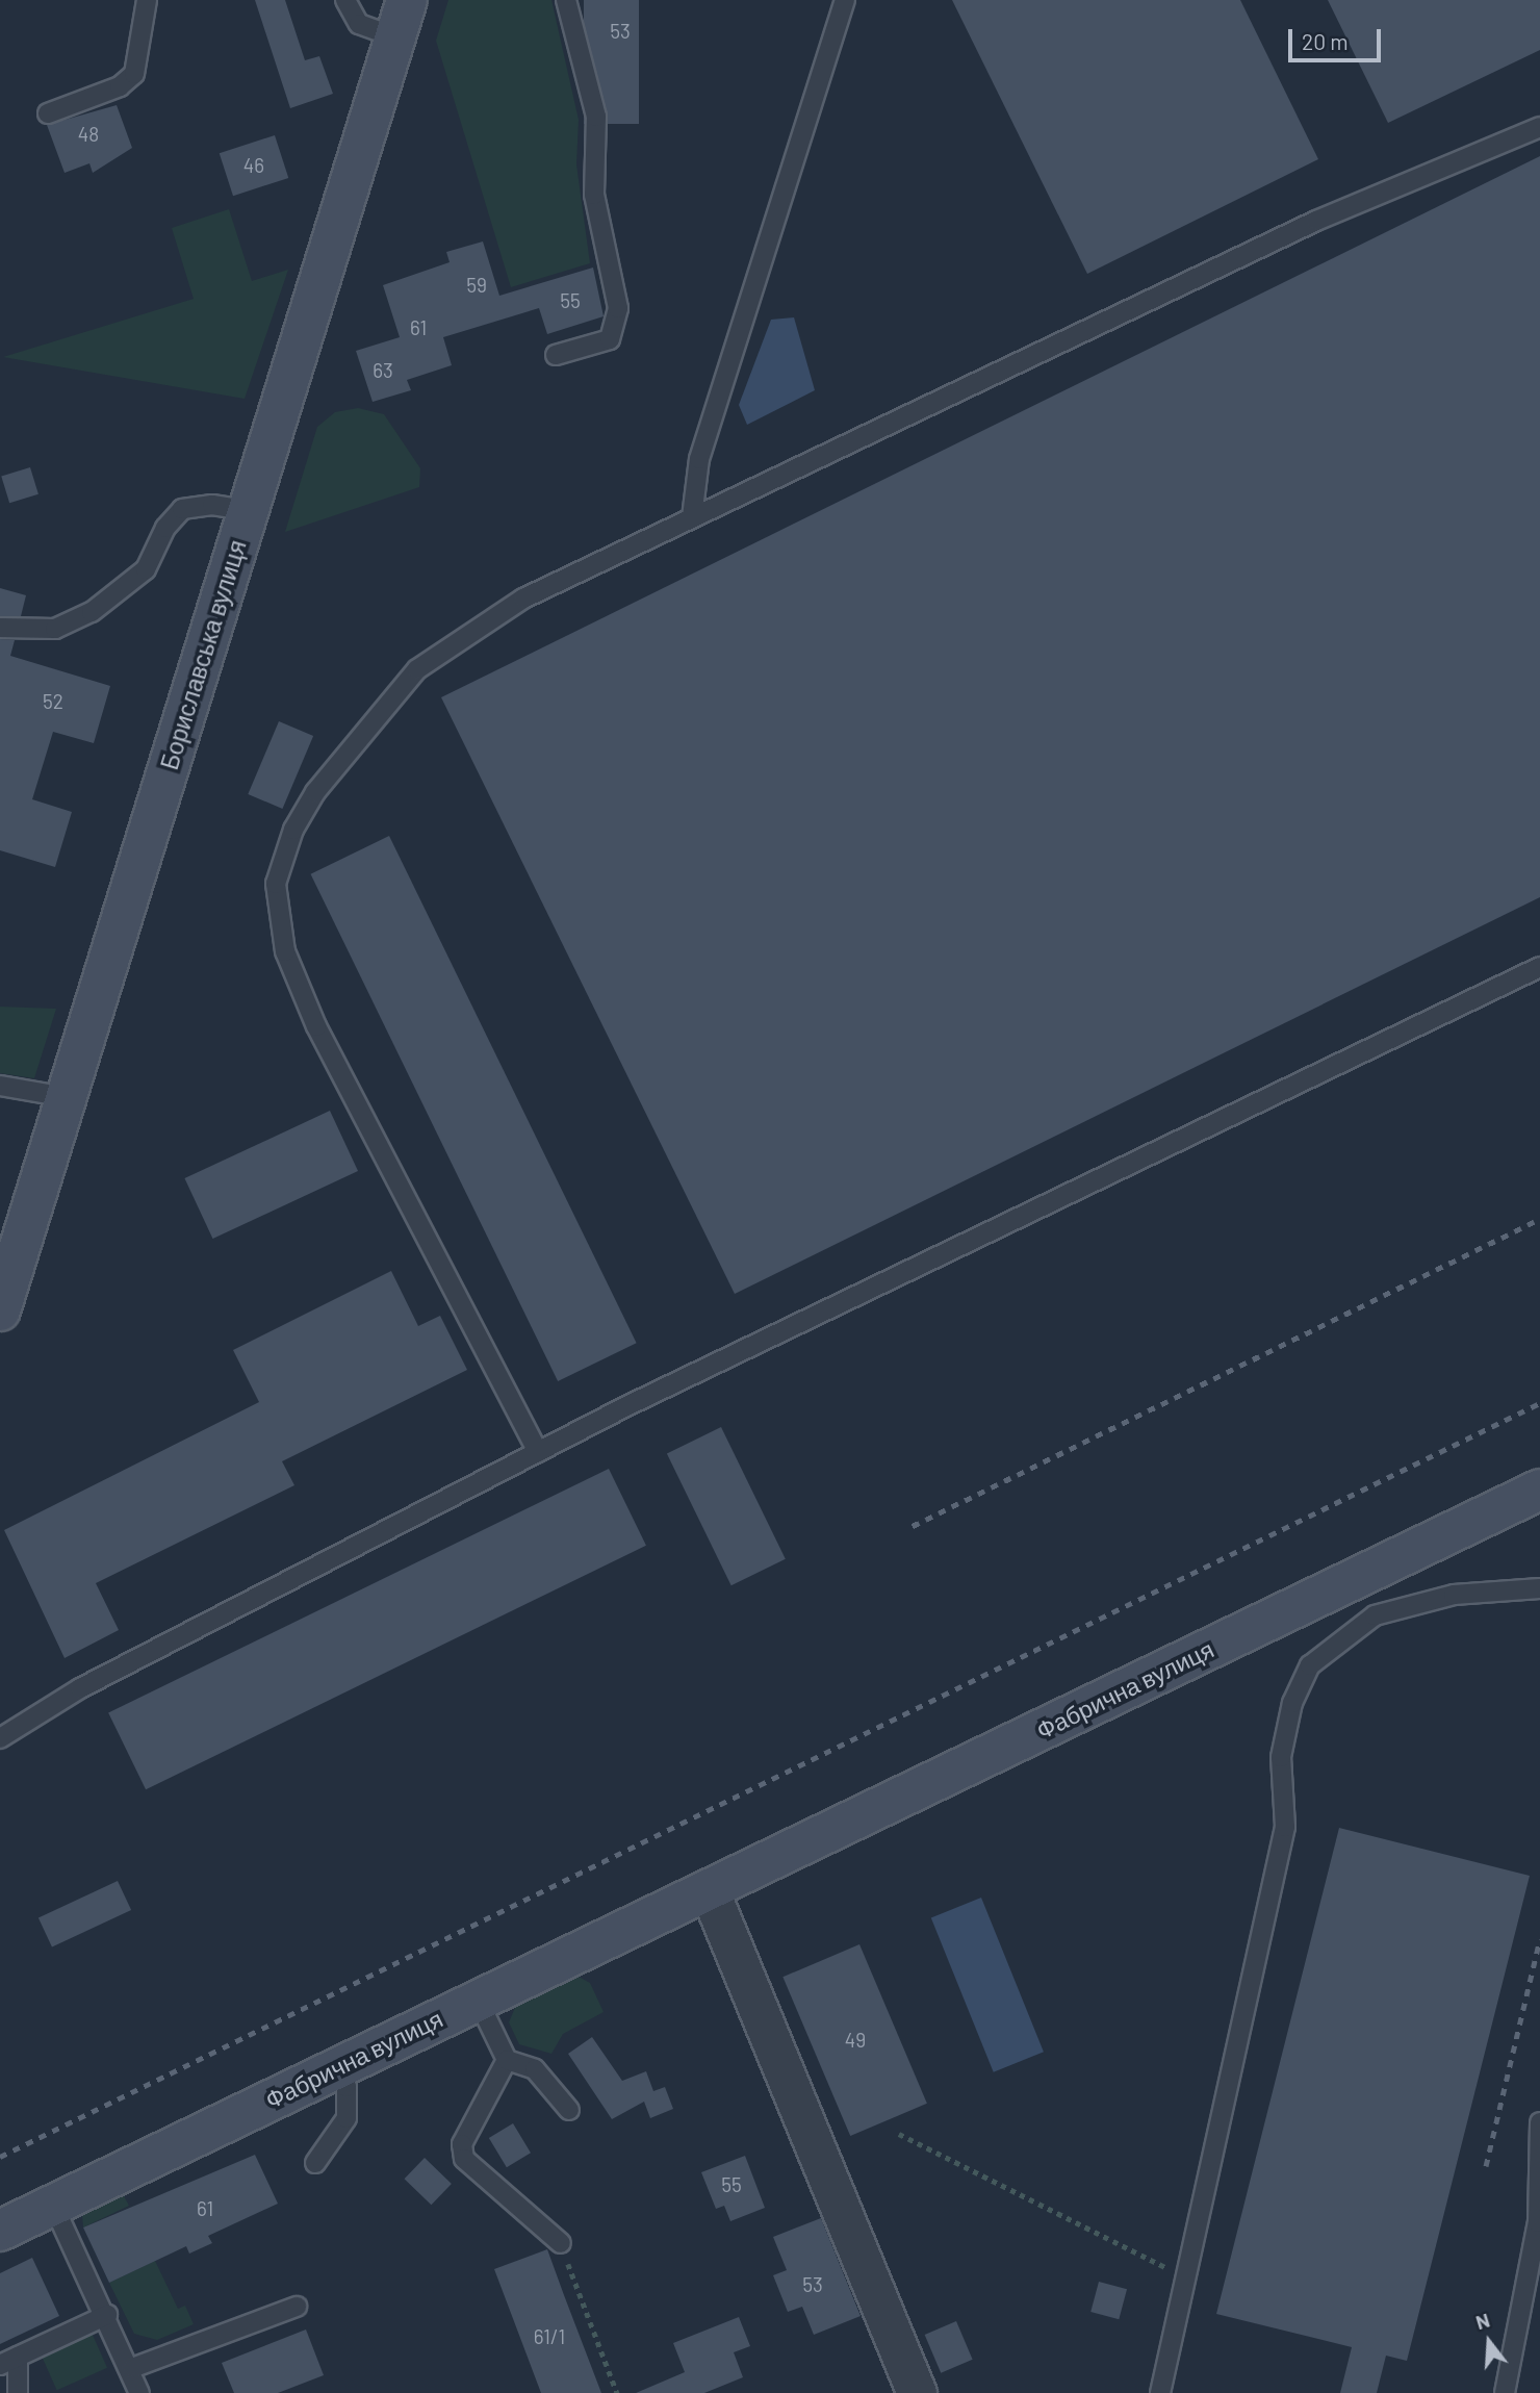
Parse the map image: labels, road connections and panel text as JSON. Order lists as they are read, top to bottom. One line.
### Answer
{"streets":{"street":["Бориславська вулиця","Фабрична вулиця"]},"house_numbers":["53","48","46","59","55","61","63","52","49","55","61","53","61/1"],"scale_bar":"20 m","north":"top"}
